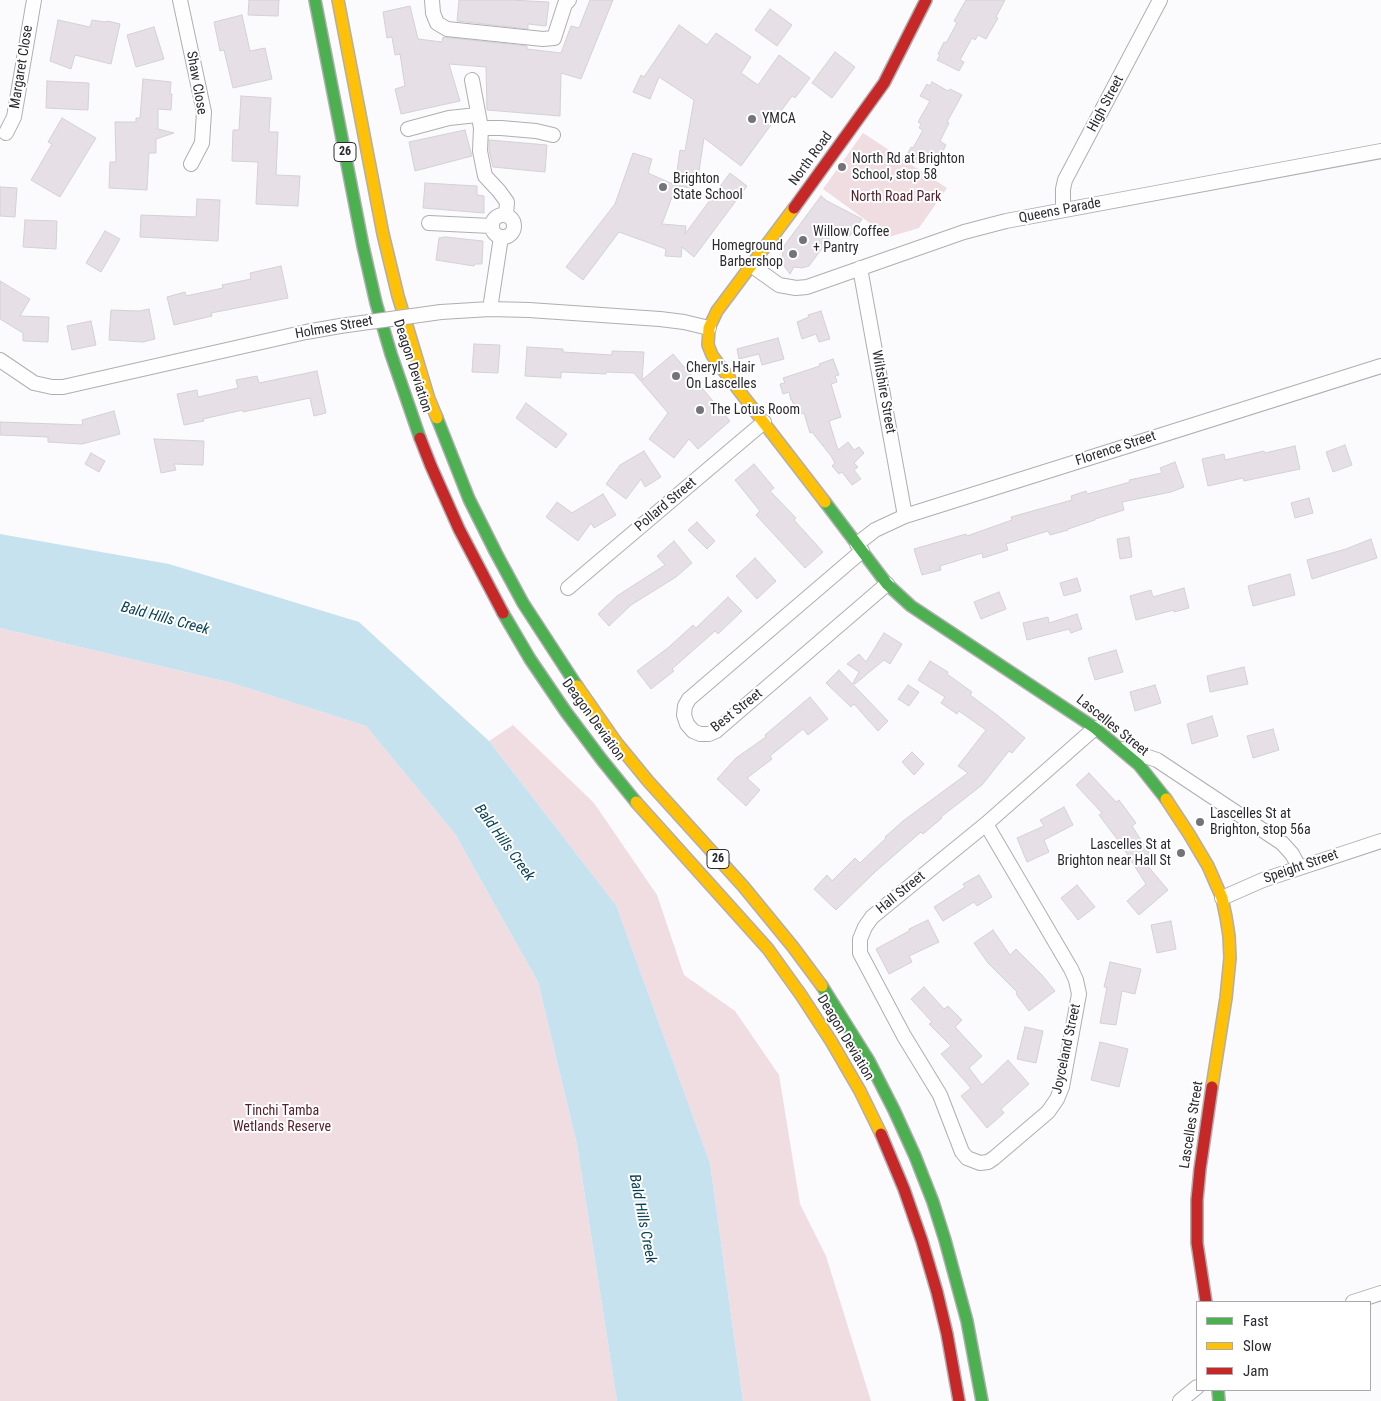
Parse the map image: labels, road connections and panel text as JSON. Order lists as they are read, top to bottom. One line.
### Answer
{"streets":{"main road":["26","North Road","Deagon Deviation","Lascelles Street"],"street":["Margaret Close","Shaw Close","High Street","Queens Parade","Holmes Street","Wiltshire Street","Florence Street","Pollard Street","Best Street","Speight Street","Hall Street","Joyceland Street"]},"crossings":[["High Street","Queens Parade"],["North Road","Queens Parade"],["North Road","Holmes Street"],["North Road","Lascelles Street"],["Queens Parade","Wiltshire Street"],["Holmes Street","Lascelles Street"],["Wiltshire Street","Florence Street"],["Florence Street","Best Street"],["Florence Street","Lascelles Street"],["Pollard Street","Lascelles Street"],["Best Street","Lascelles Street"],["Lascelles Street","Speight Street"],["Lascelles Street","Hall Street"],["Hall Street","Joyceland Street"]],"water":["Bald Hills Creek"],"parks":["North Road Park","Tinchi Tamba Wetlands Reserve"],"places":["YMCA","North Rd at Brighton School, stop 58","Brighton State School","Willow Coffee + Pantry","Homeground Barbershop","Cheryl's Hair On Lascelles","The Lotus Room","Lascelles St at Brighton, stop 56a","Lascelles St at Brighton near Hall St"],"legend":["Fast","Slow","Jam"]}
